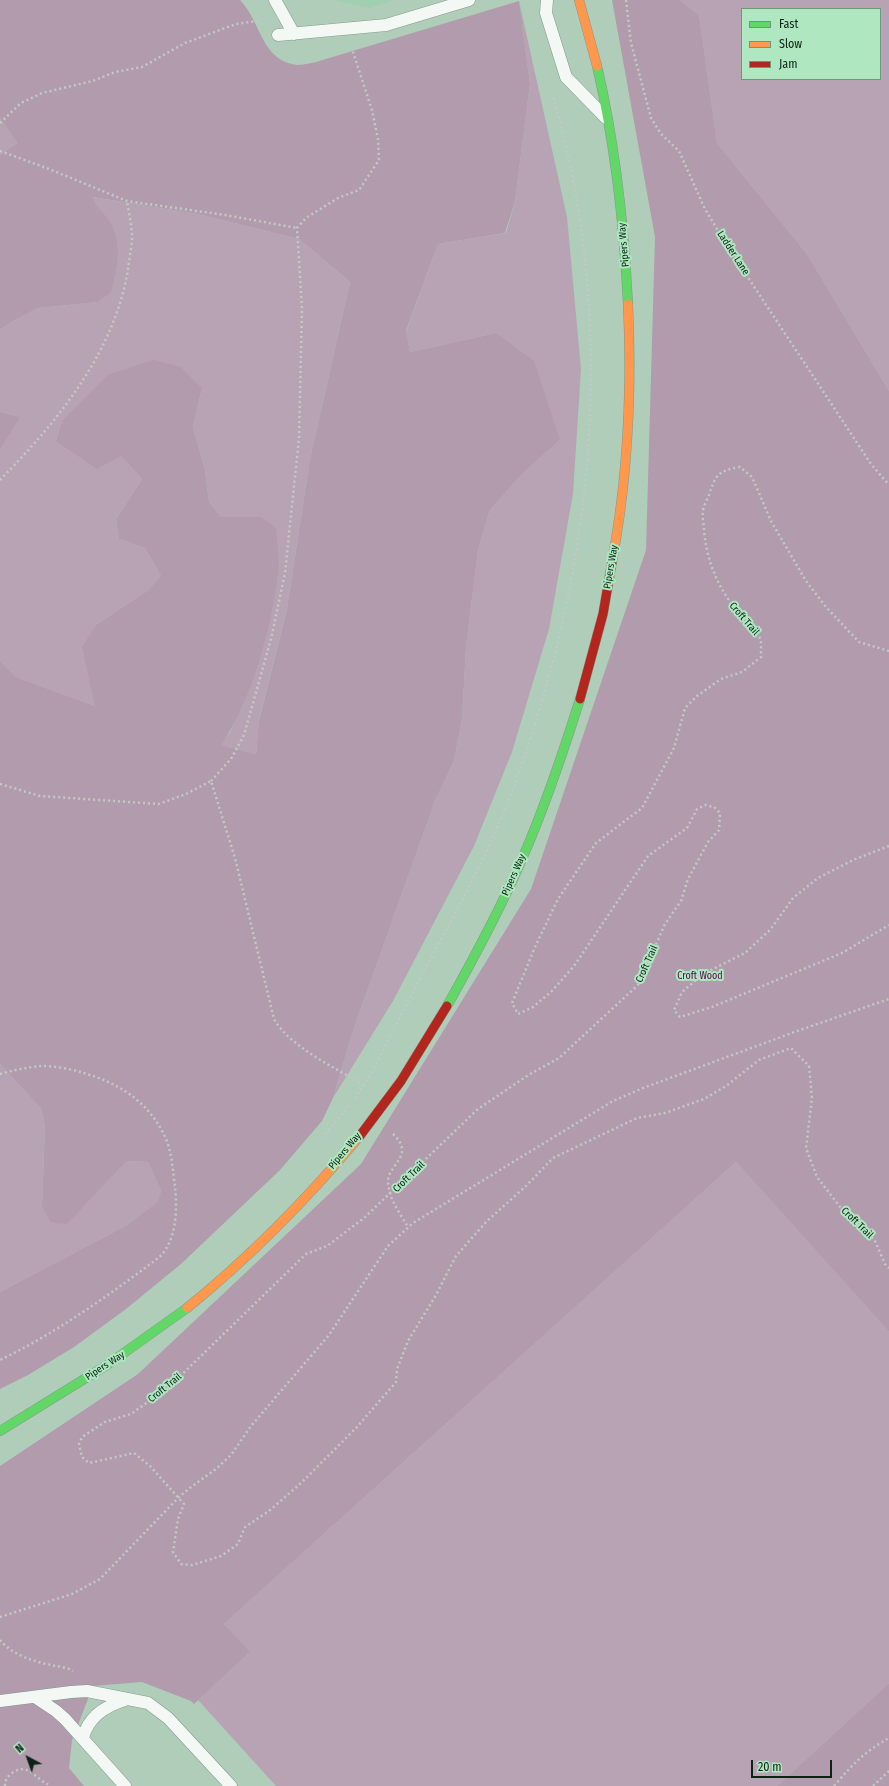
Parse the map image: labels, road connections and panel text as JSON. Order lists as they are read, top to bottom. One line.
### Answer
{"streets":{"main road":["Pipers Way"],"path":["Ladder Lane","Croft Trail"]},"parks":["Croft Wood"],"legend":["Fast","Slow","Jam"],"scale_bar":"20 m","north":"top left"}
